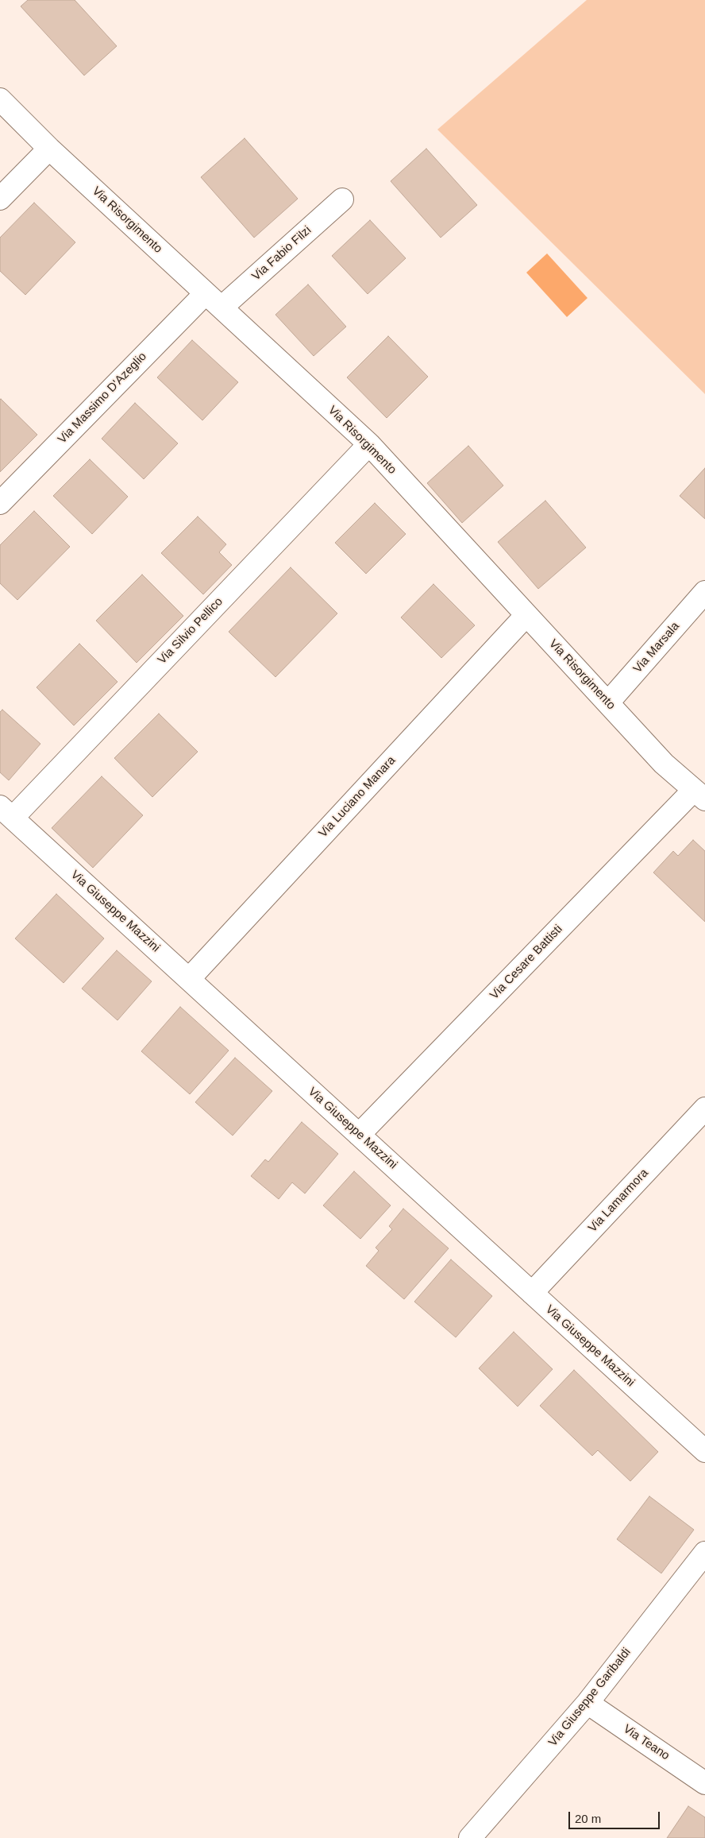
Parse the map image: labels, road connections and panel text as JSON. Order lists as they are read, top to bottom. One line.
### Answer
{"streets":{"street":["Via Risorgimento","Via Fabio Filzi","Via Massimo D'Azeglio","Via Silvio Pellico","Via Marsala","Via Luciano Manara","Via Giuseppe Mazzini","Via Cesare Battisti","Via Lamarmora","Via Giuseppe Garibaldi","Via Teano"]},"crossings":[["Via Risorgimento","Via Fabio Filzi"],["Via Risorgimento","Via Massimo D'Azeglio"],["Via Risorgimento","Via Silvio Pellico"],["Via Risorgimento","Via Marsala"],["Via Risorgimento","Via Luciano Manara"],["Via Risorgimento","Via Cesare Battisti"],["Via Silvio Pellico","Via Giuseppe Mazzini"],["Via Luciano Manara","Via Giuseppe Mazzini"],["Via Giuseppe Mazzini","Via Cesare Battisti"],["Via Giuseppe Mazzini","Via Lamarmora"],["Via Giuseppe Garibaldi","Via Teano"]],"scale_bar":"20 m"}
